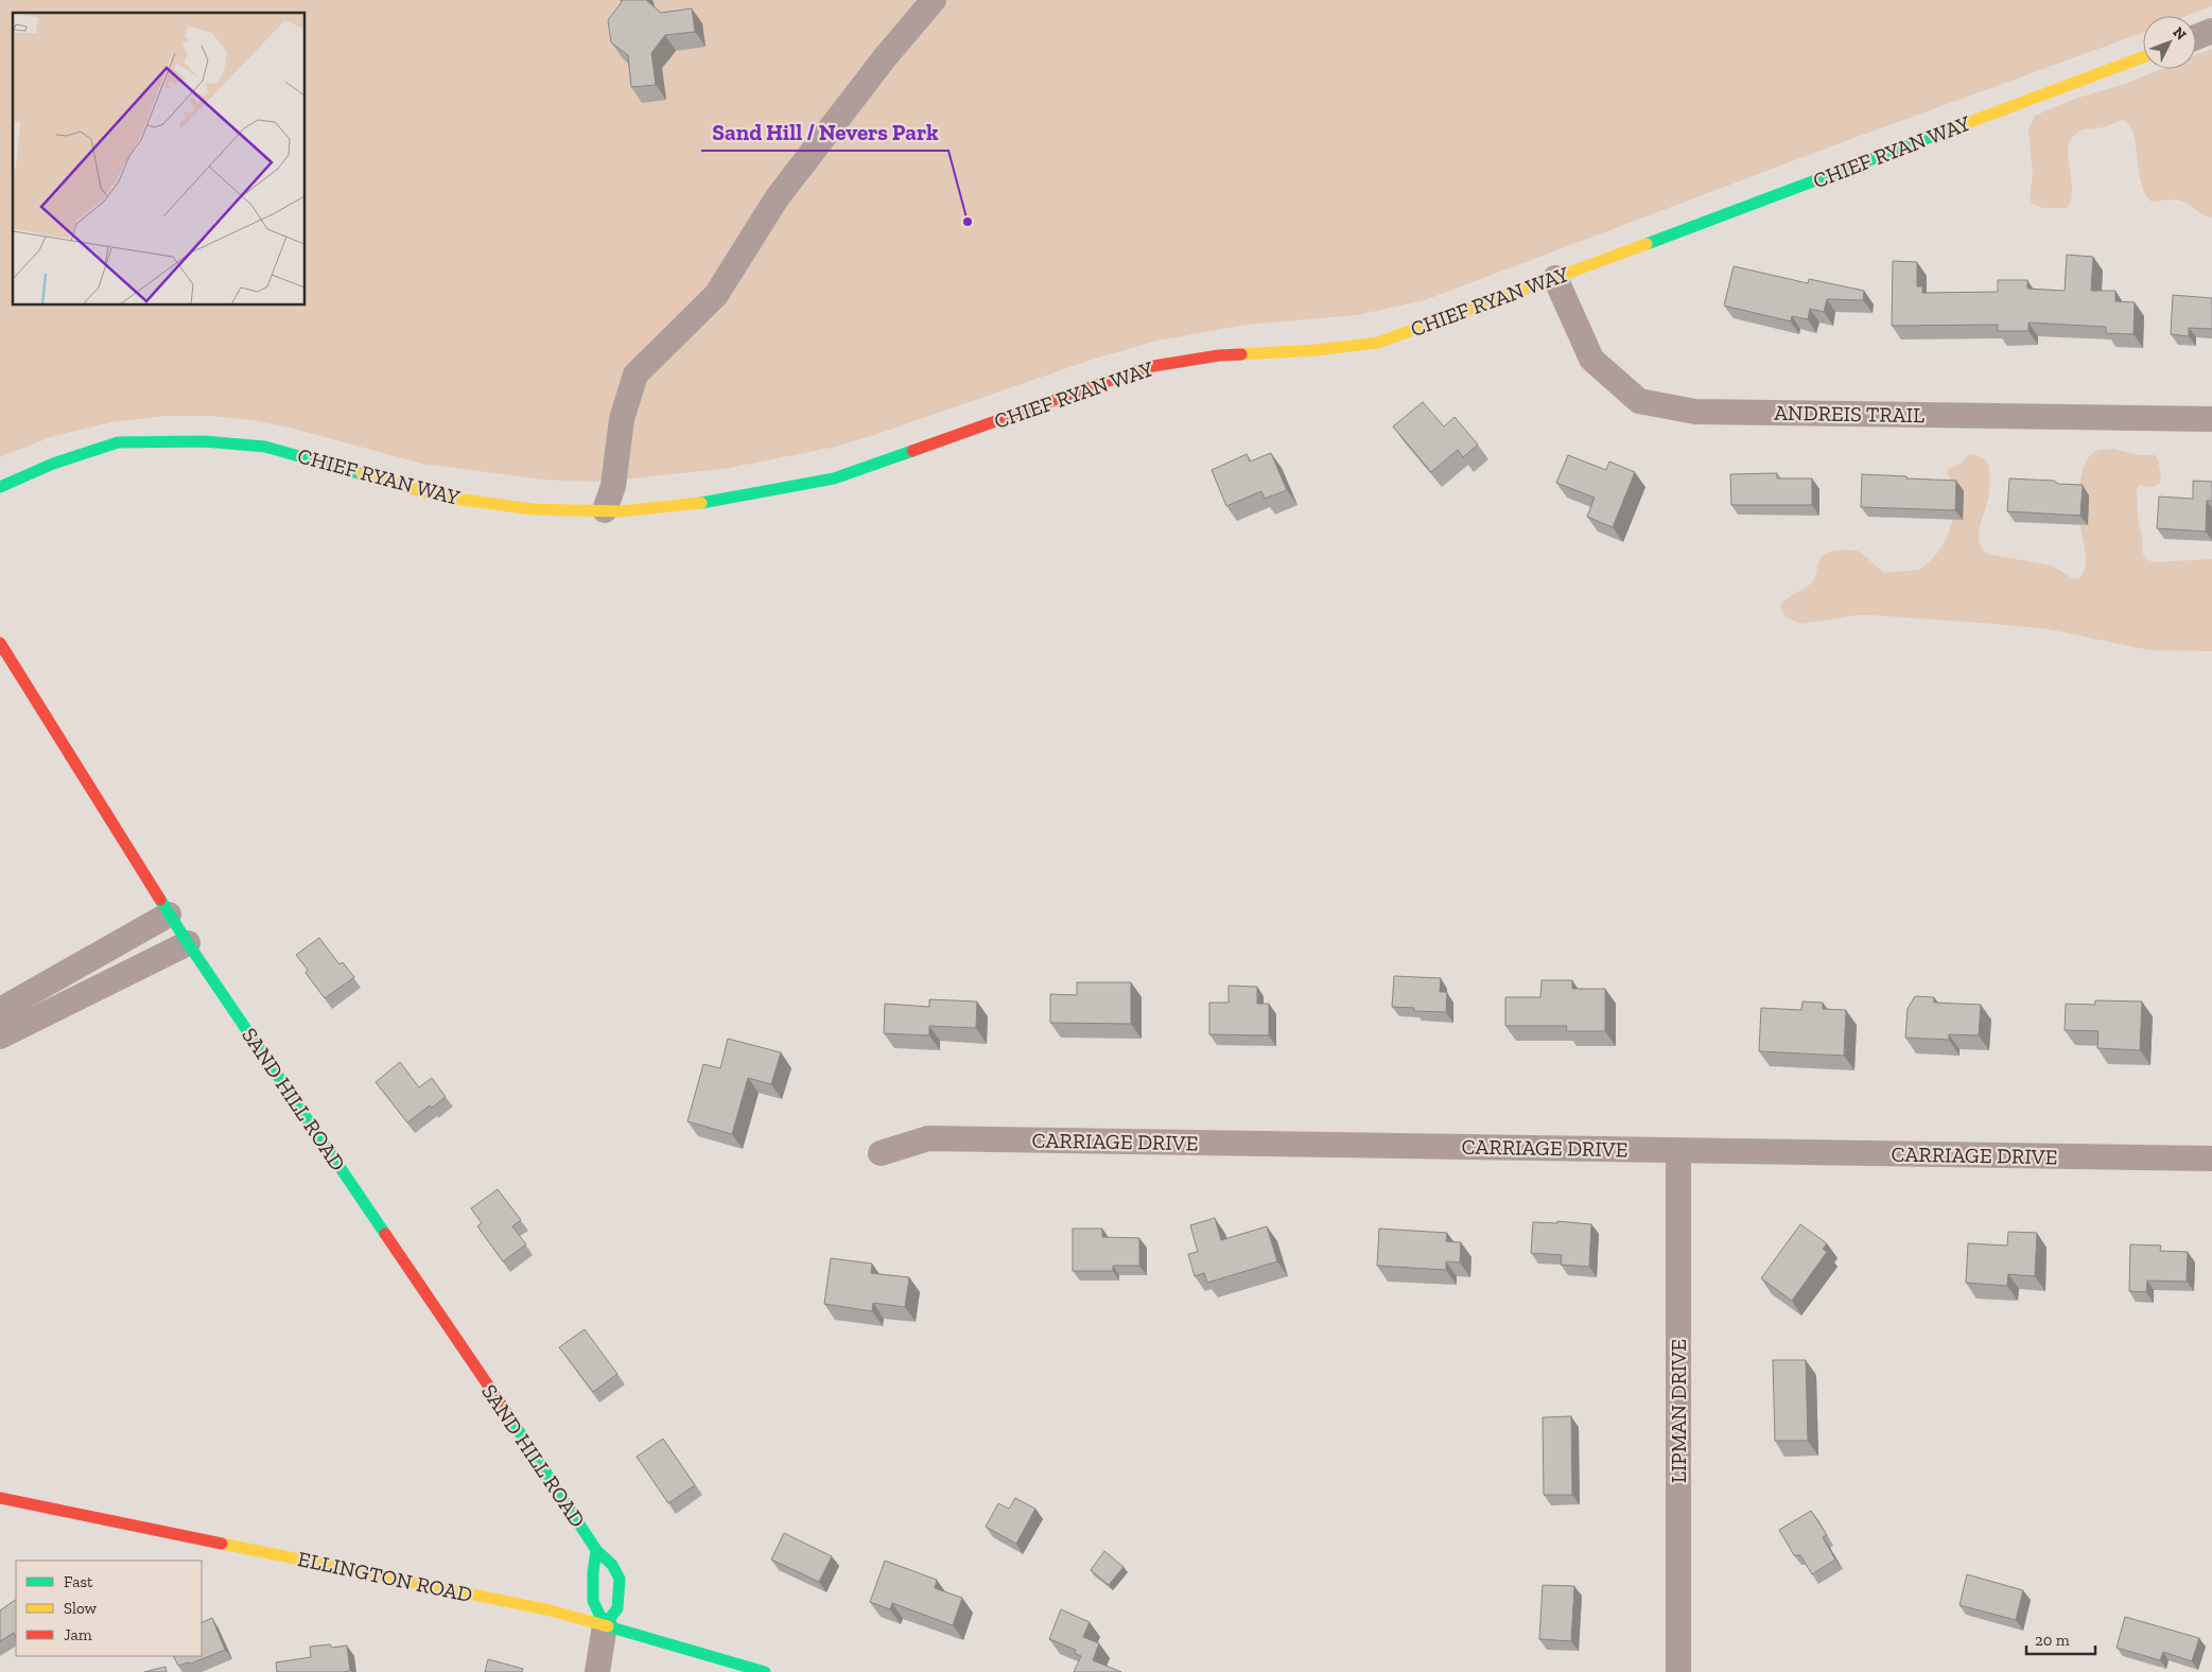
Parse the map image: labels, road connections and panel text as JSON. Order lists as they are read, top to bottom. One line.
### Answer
{"streets":{"street":["CHIEF RYAN WAY","ANDREIS TRAIL","SAND HILL ROAD","CARRIAGE DRIVE","LIPMAN DRIVE","ELLINGTON ROAD"]},"crossings":[["CHIEF RYAN WAY","ANDREIS TRAIL"],["SAND HILL ROAD","ELLINGTON ROAD"],["CARRIAGE DRIVE","LIPMAN DRIVE"]],"places":["Sand Hill / Nevers Park"],"legend":["Fast","Slow","Jam"],"scale_bar":"20 m","north":"top right"}
